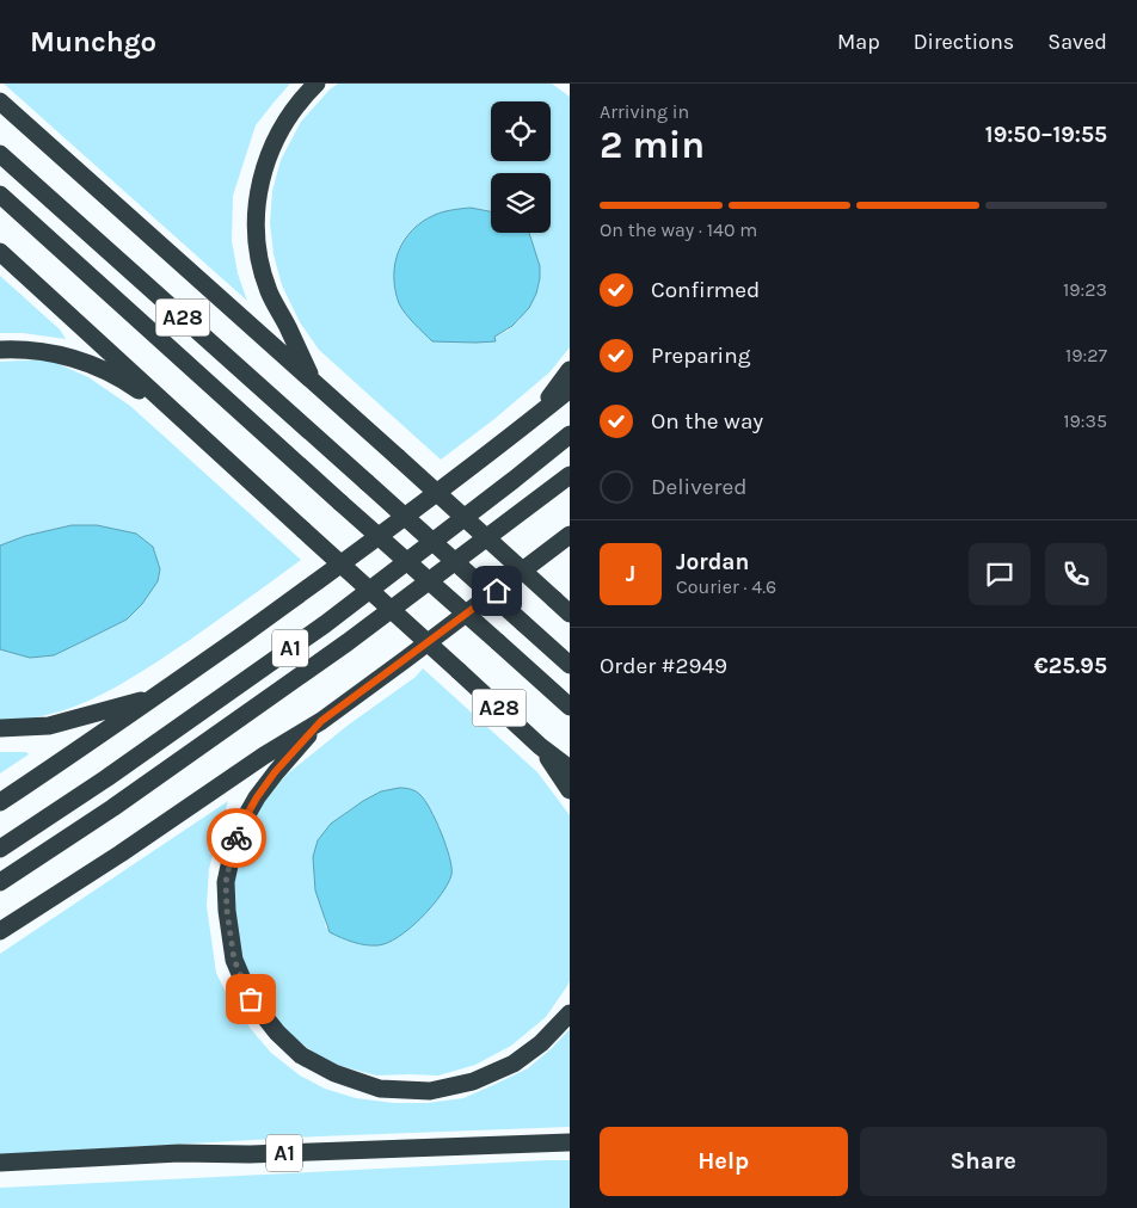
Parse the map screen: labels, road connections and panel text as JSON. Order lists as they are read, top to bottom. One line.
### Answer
{"streets":{"highway":["A28","A1"]},"page":{"header":"Munchgo","nav":["Map","Directions","Saved"],"heading":["2 min","Arriving in","19:50–19:55"],"panel":["Jordan","Courier · 4.6","Order #2949","€25.95"],"bar":"On the way · 140 m","list":[["Confirmed","19:23"],["Preparing","19:27"],["On the way","19:35"],"Delivered"],"round":"J","buttons":["Help","Share"]}}
